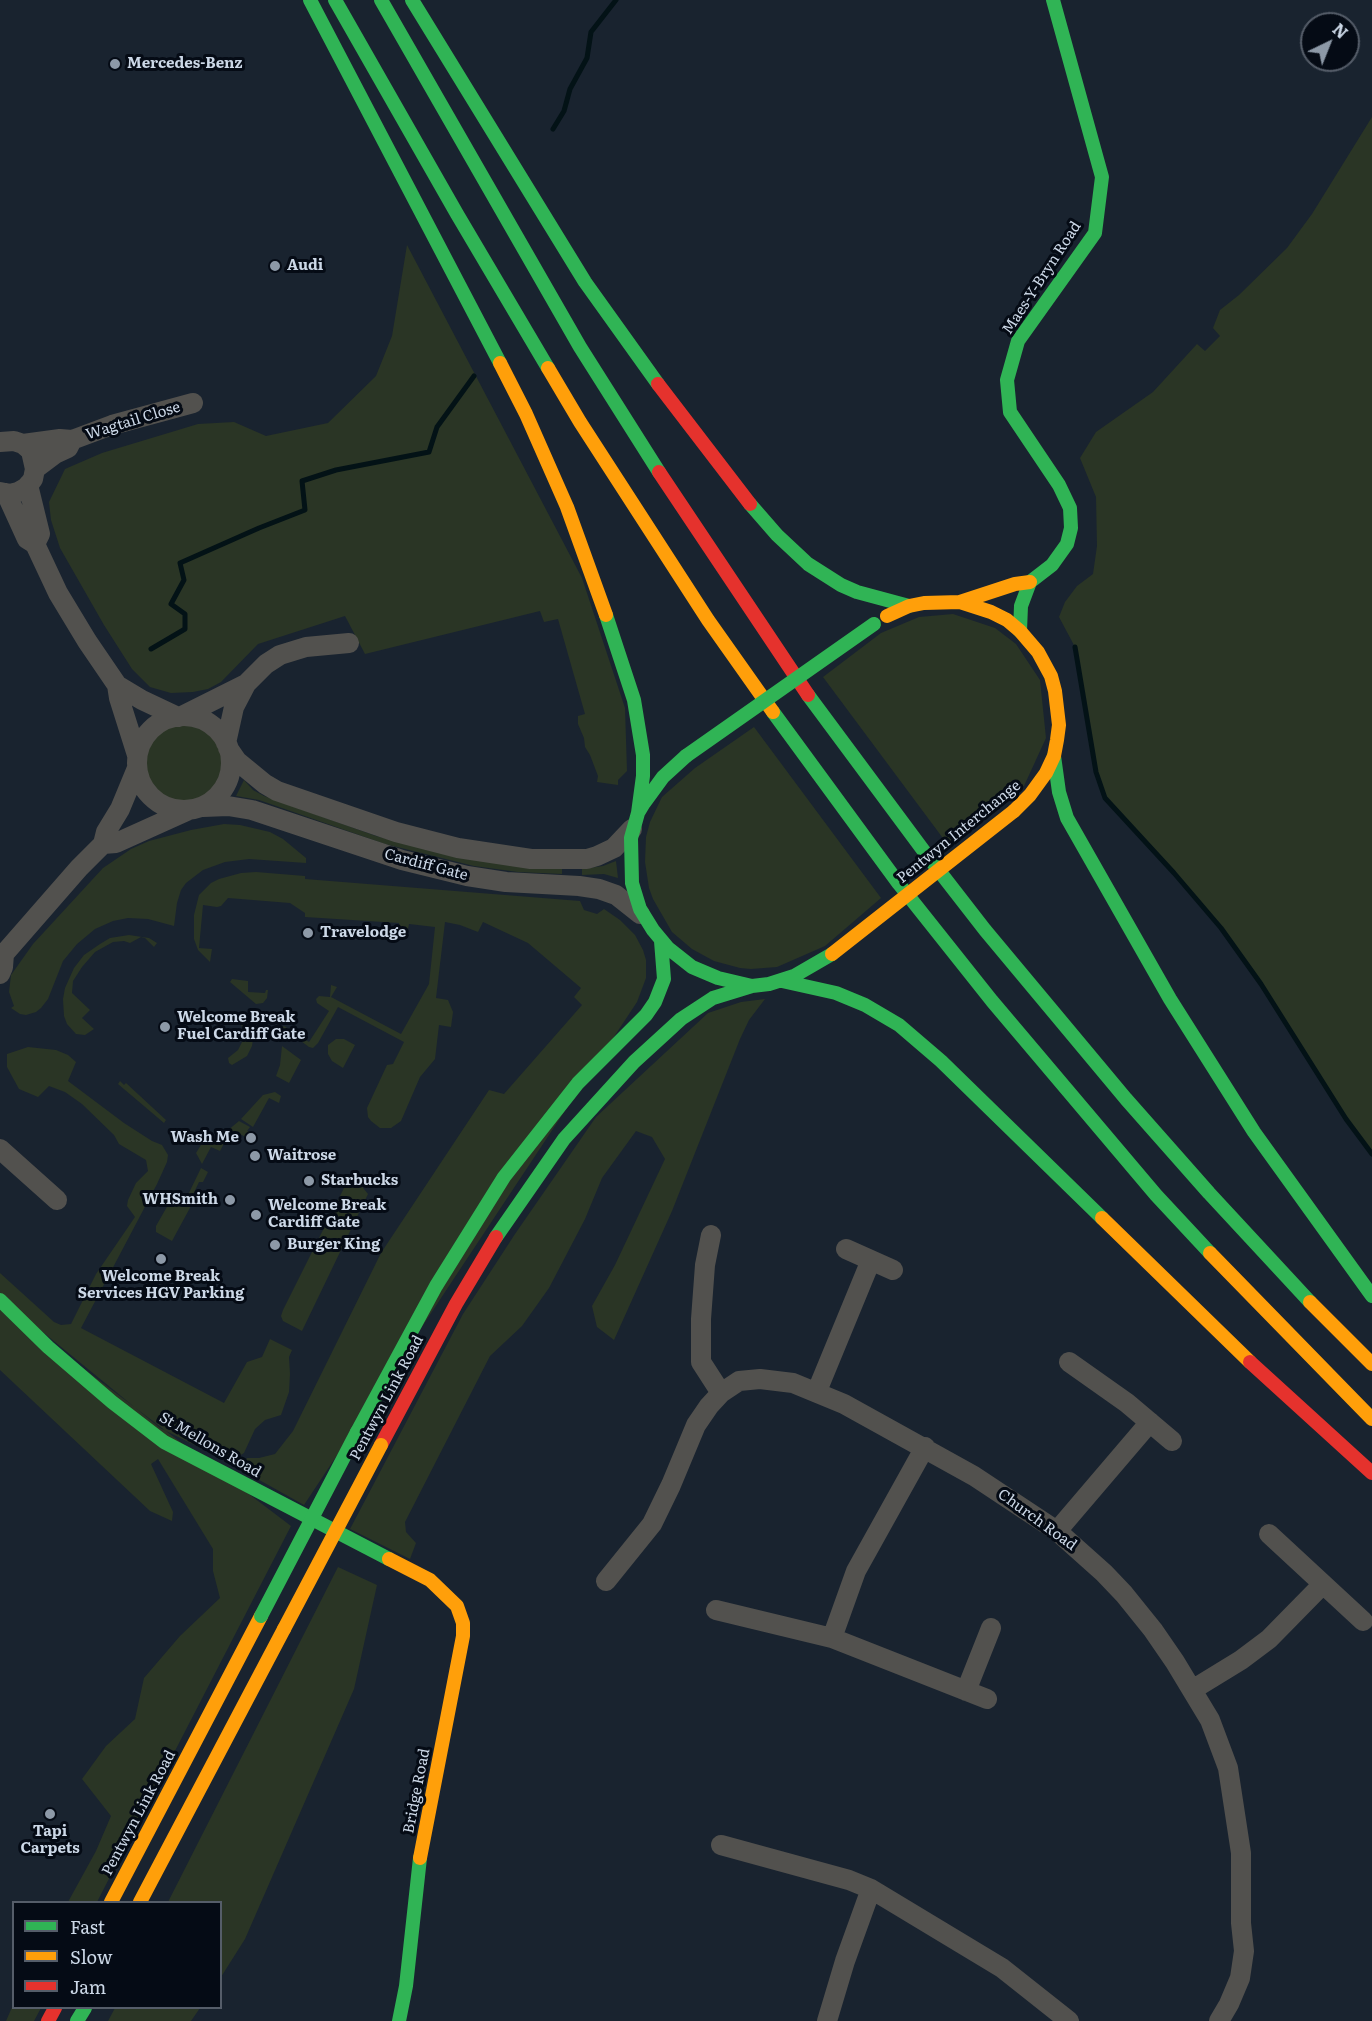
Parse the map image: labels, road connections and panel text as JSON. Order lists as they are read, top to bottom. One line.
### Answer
{"streets":{"main road":["Maes-Y-Bryn Road","Pentwyn Interchange","Pentwyn Link Road","St Mellons Road","Bridge Road"],"street":["Wagtail Close","Cardiff Gate","Church Road"]},"crossings":[["Maes-Y-Bryn Road","Pentwyn Interchange"],["Pentwyn Interchange","Cardiff Gate"],["Pentwyn Interchange","Pentwyn Link Road"],["St Mellons Road","Bridge Road"]],"places":["Mercedes-Benz","Audi","Travelodge","Welcome Break Fuel Cardiff Gate","Wash Me","Waitrose","Starbucks","WHSmith","Welcome Break Cardiff Gate","Burger King","Welcome Break Services HGV Parking","Tapi Carpets"],"legend":["Fast","Slow","Jam"],"north":"top right"}
